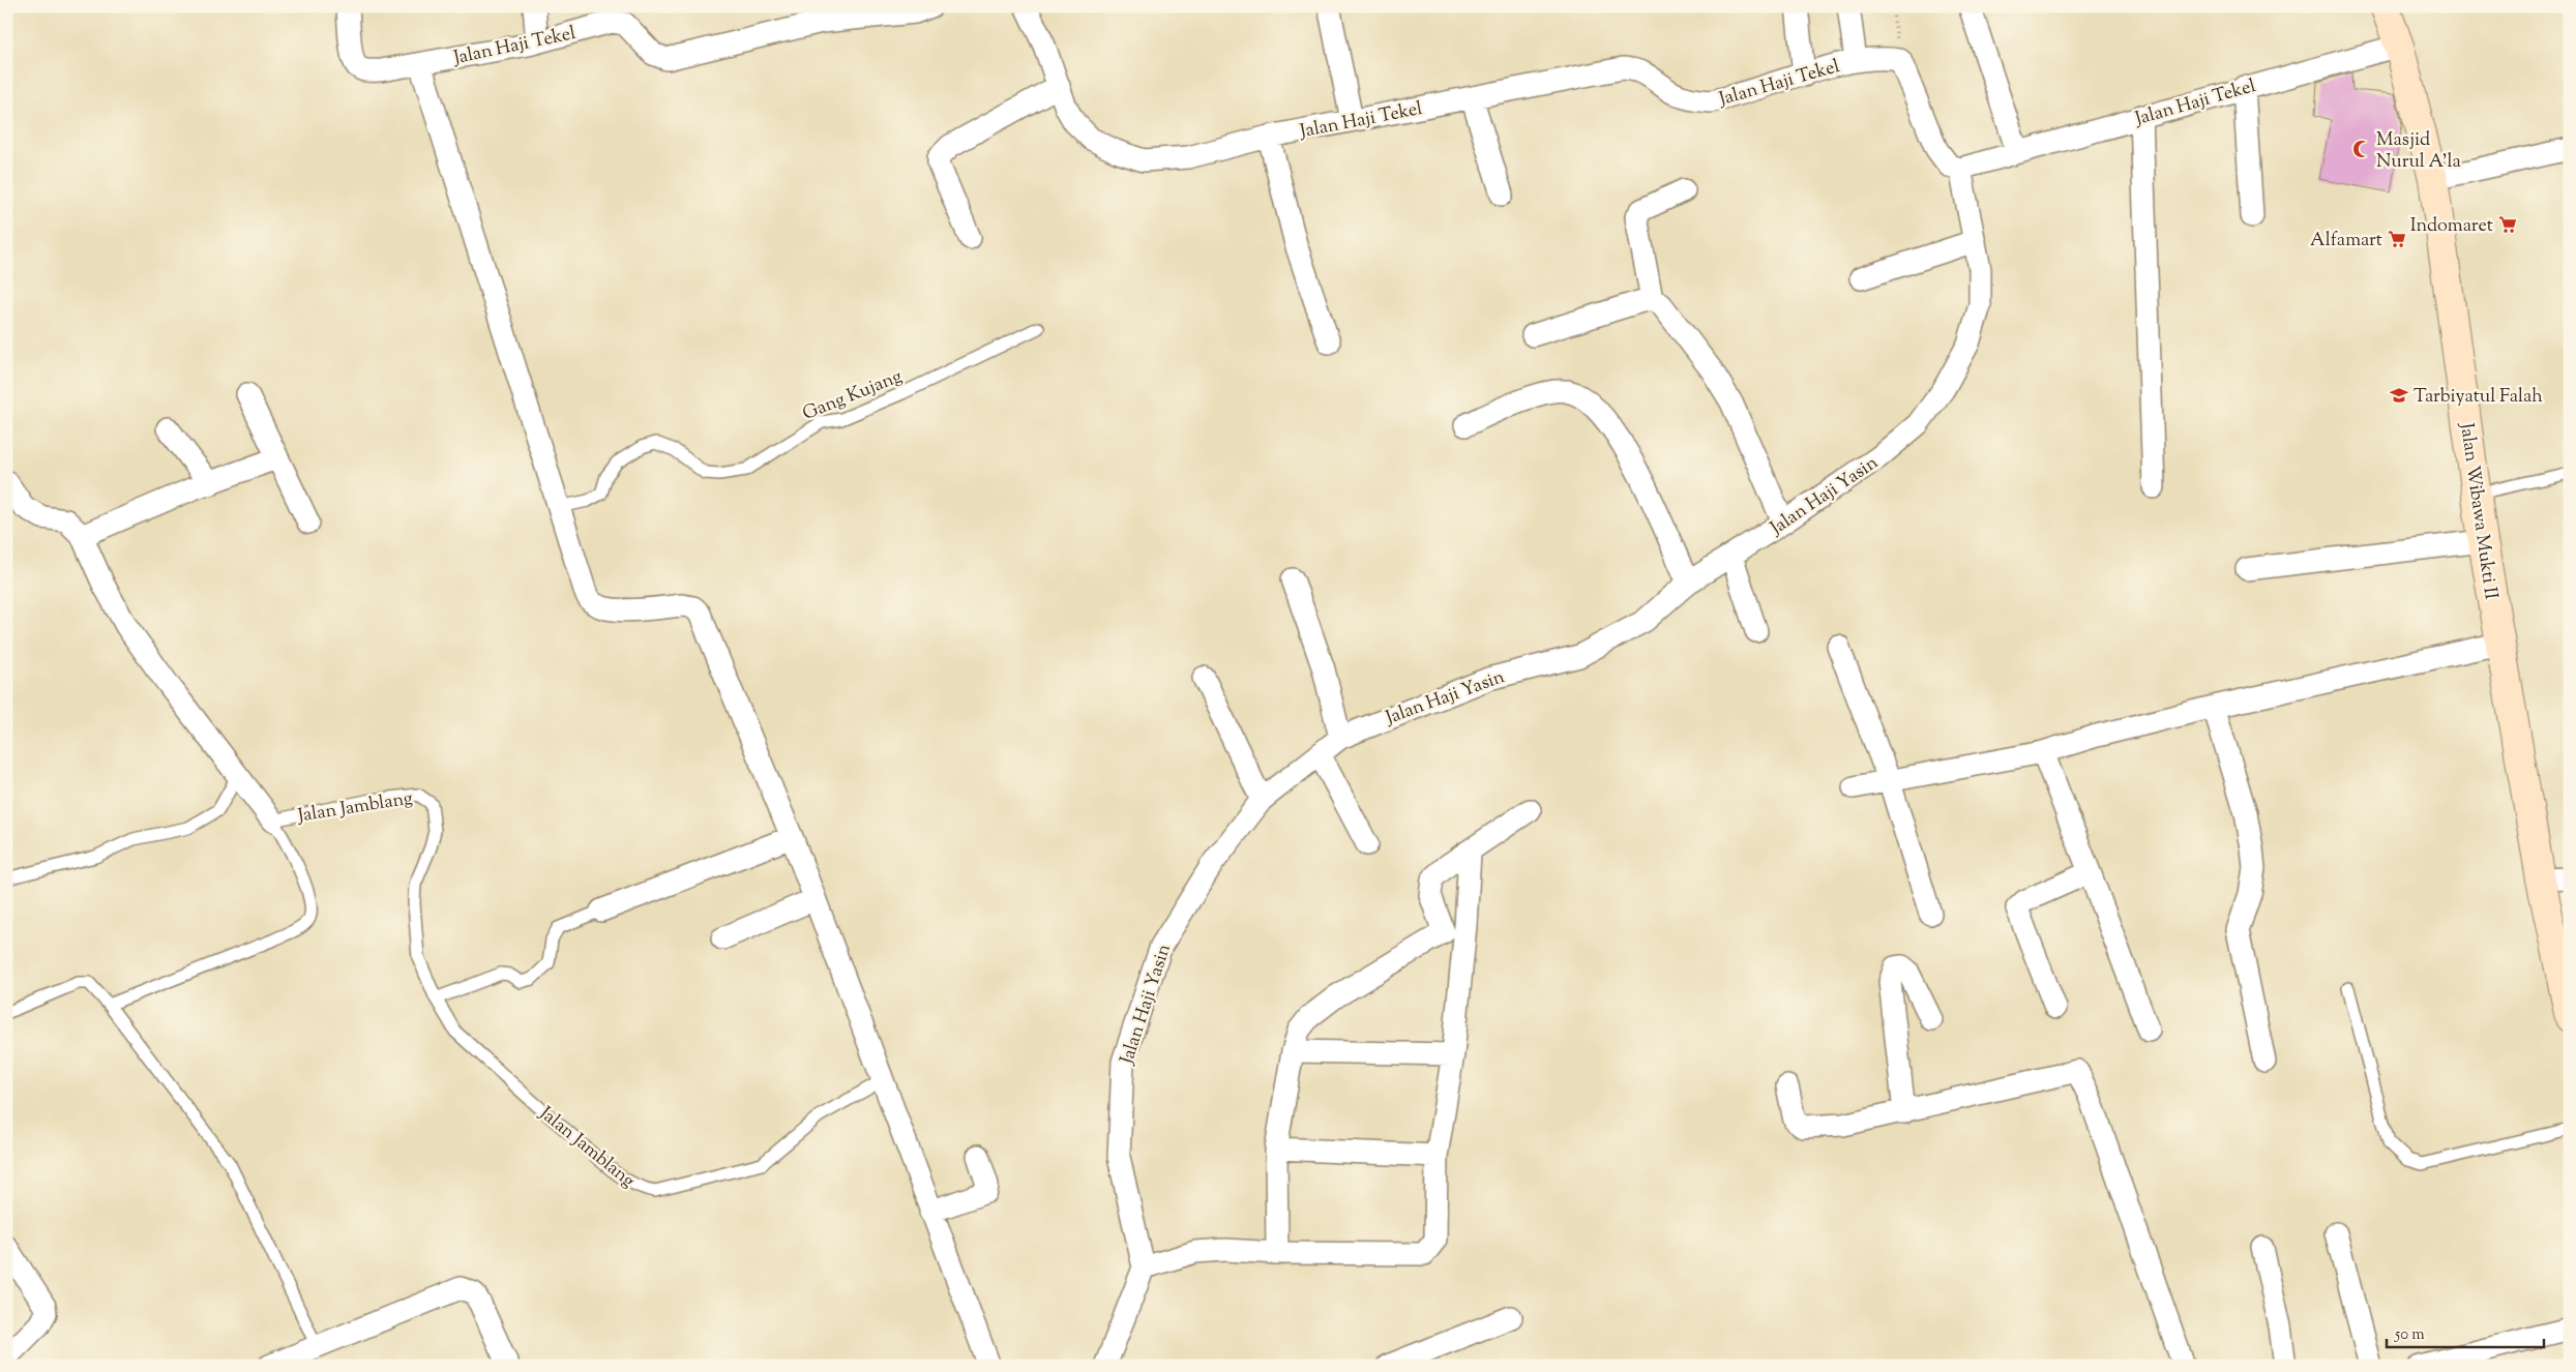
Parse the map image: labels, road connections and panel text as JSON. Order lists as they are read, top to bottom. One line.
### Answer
{"streets":{"main road":["Jalan Wibawa Mukti II"],"street":["Jalan Haji Tekel","Jalan Haji Yasin","Jalan Jamblang"],"lane":["Gang Kujang"]},"crossings":[["Jalan Haji Tekel","Jalan Haji Yasin"],["Jalan Haji Tekel","Jalan Wibawa Mukti II"]],"places":{"mosque":["Masjid Nurul A'la"],"supermarket":["Indomaret","Alfamart"],"school or university":["Tarbiyatul Falah"]},"scale_bar":"50 m"}
